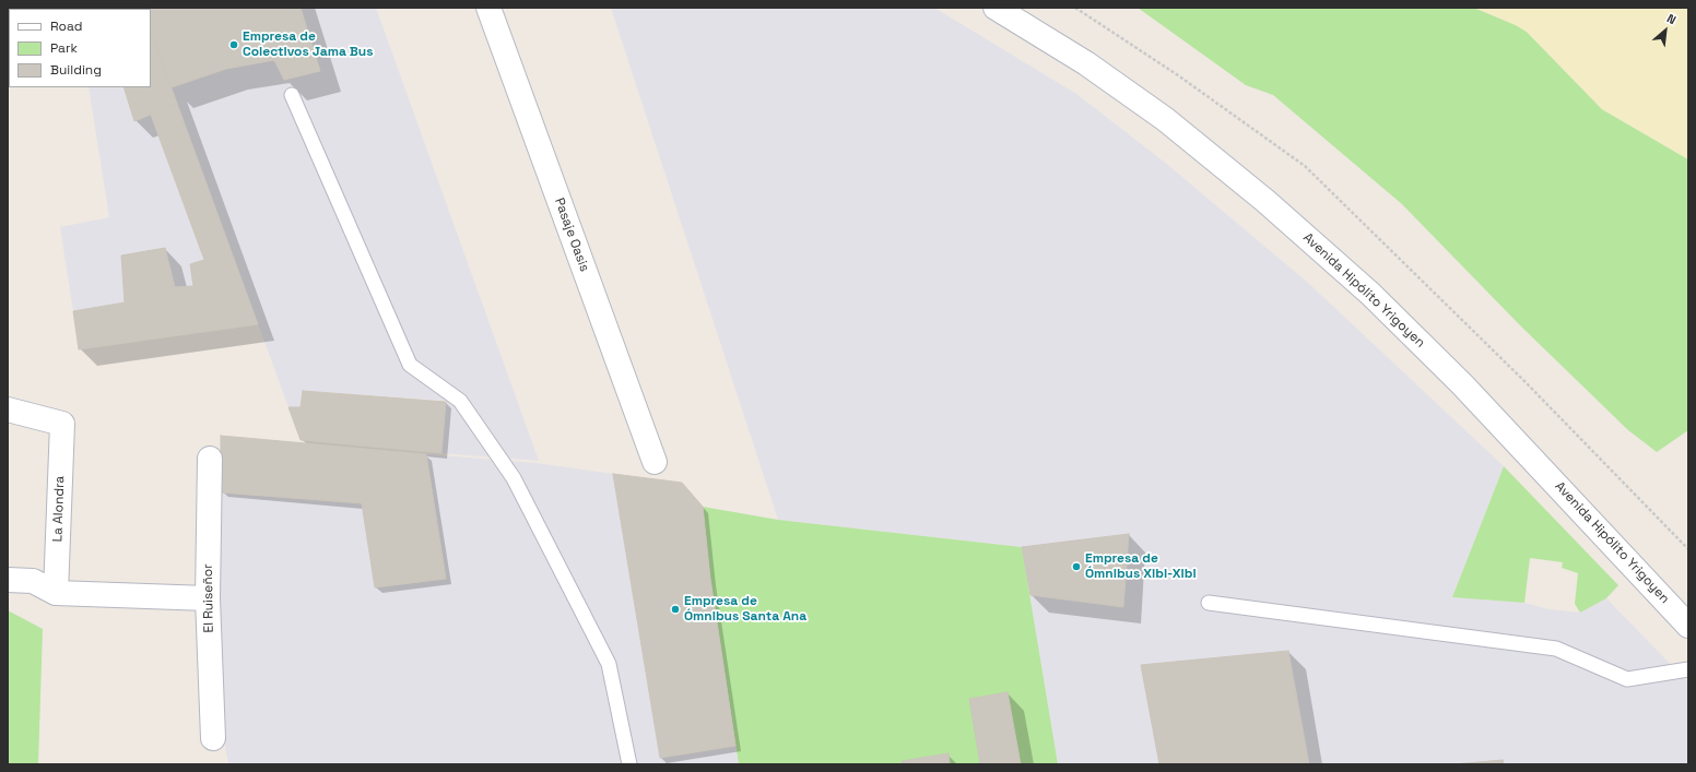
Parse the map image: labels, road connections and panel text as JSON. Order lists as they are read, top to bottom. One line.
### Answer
{"streets":{"street":["Pasaje Oasis","Avenida Hipólito Yrigoyen","La Alondra","El Ruiseñor"]},"places":["Empresa de Colectivos Jama Bus","Empresa de Ómnibus Xibi-Xibi","Empresa de Ómnibus Santa Ana"],"legend":["Road","Park","Building"],"north":"top right"}
